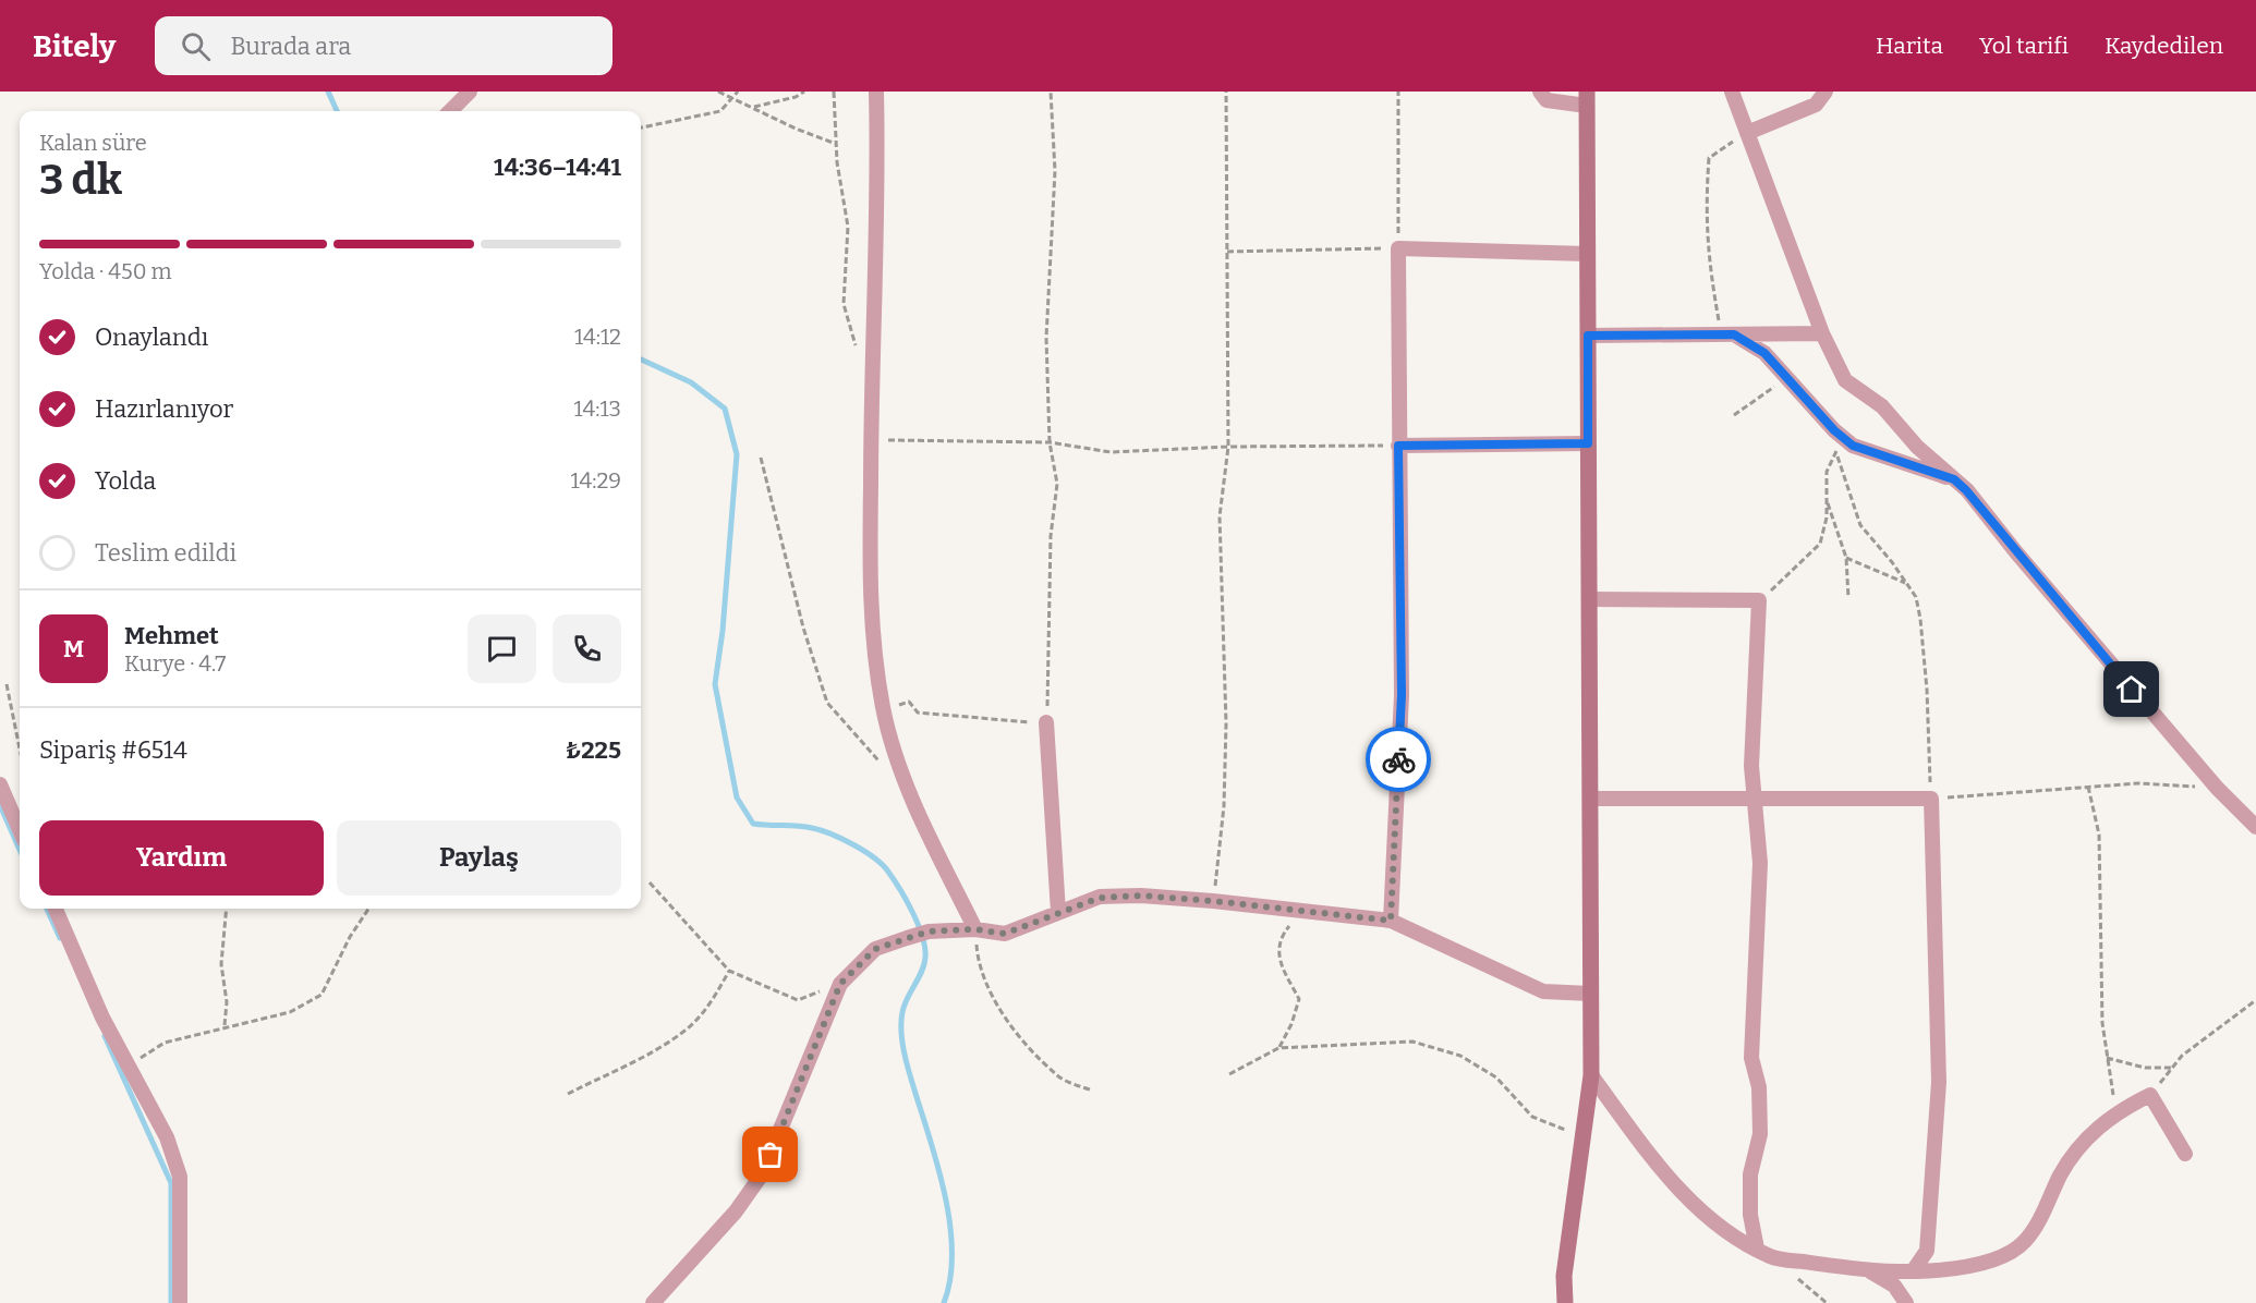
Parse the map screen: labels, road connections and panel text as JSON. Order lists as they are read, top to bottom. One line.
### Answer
{"page":{"header":"Bitely","search":"Burada ara","nav":["Harita","Yol tarifi","Kaydedilen"],"heading":["3 dk","Kalan süre","14:36–14:41"],"panel":["Mehmet","Kurye · 4.7","Sipariş #6514","₺225"],"bar":"Yolda · 450 m","list":[["Onaylandı","14:12"],["Hazırlanıyor","14:13"],["Yolda","14:29"],"Teslim edildi"],"round":"M","buttons":["Yardım","Paylaş"]}}
